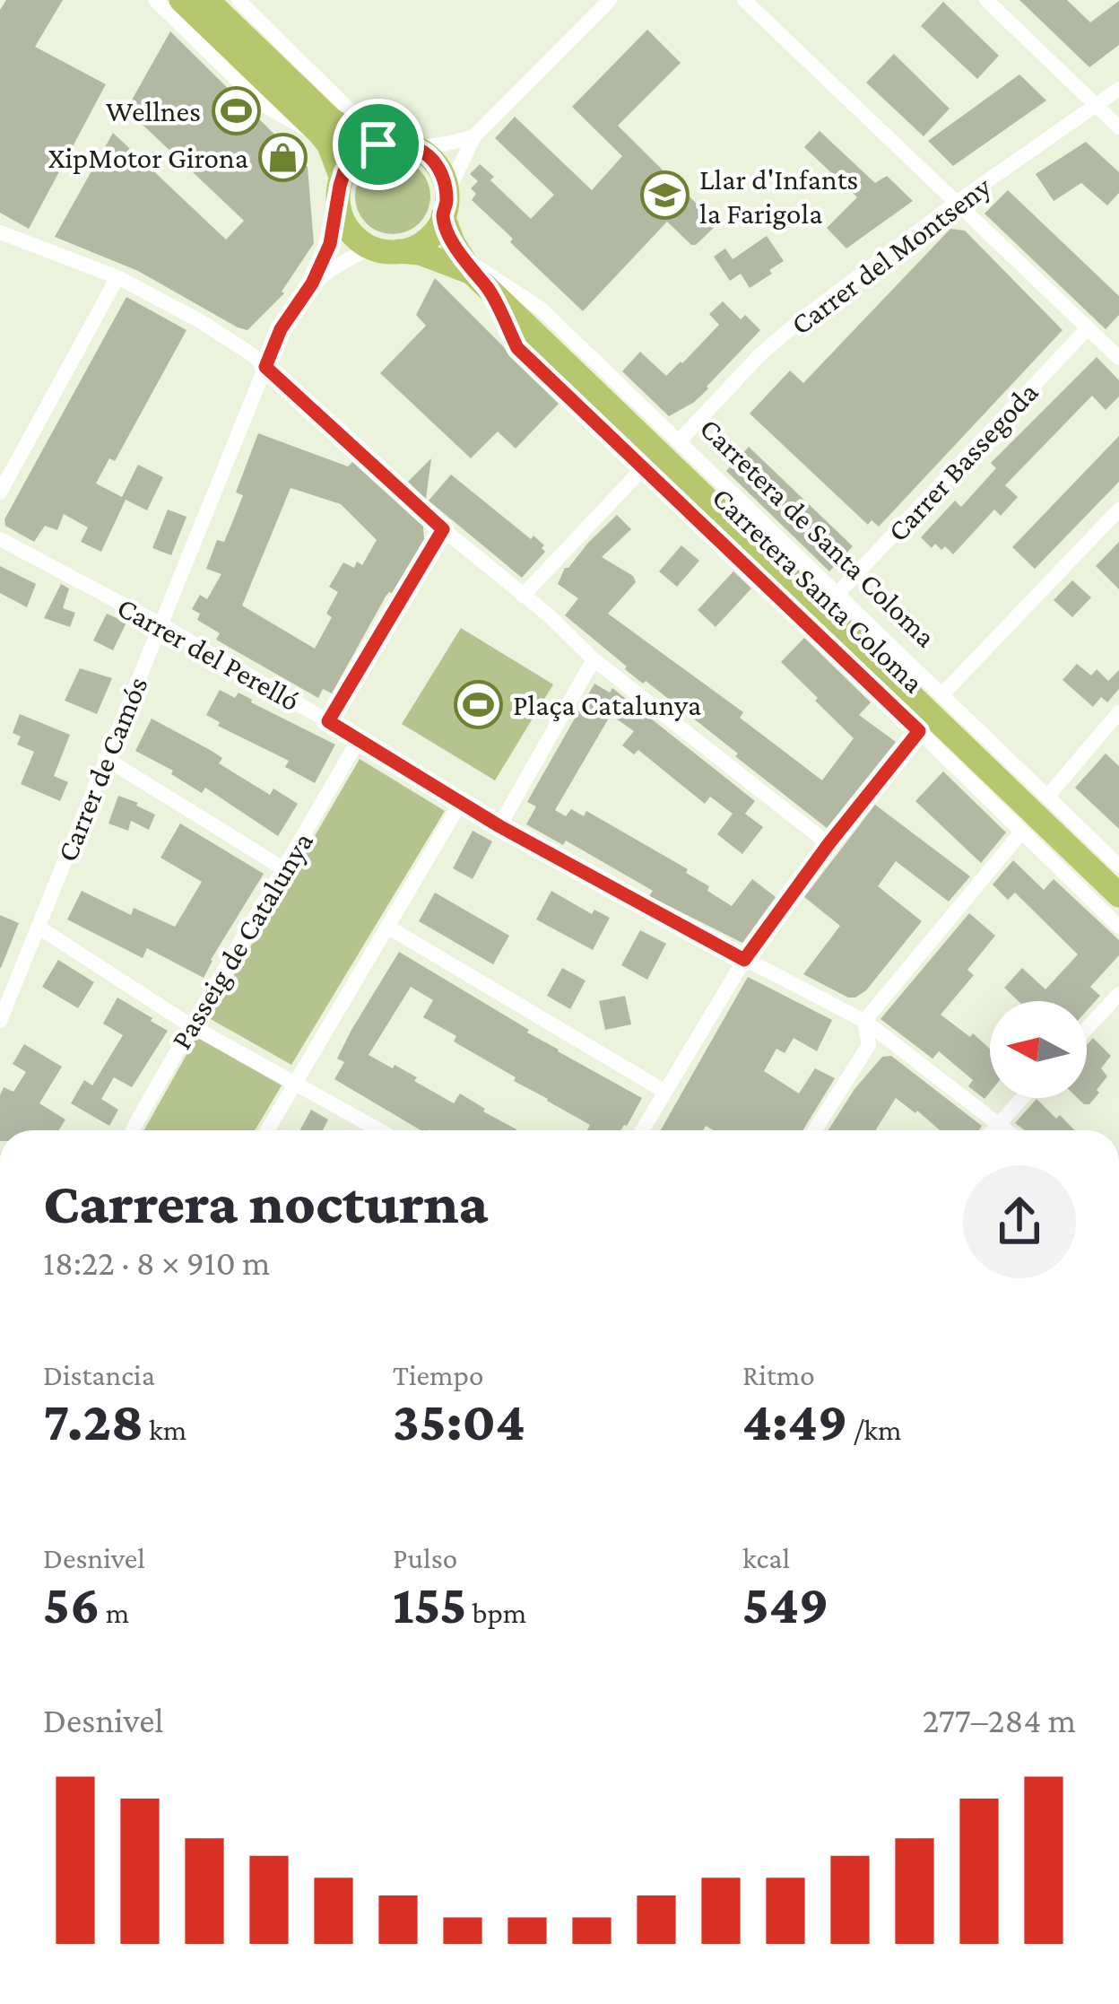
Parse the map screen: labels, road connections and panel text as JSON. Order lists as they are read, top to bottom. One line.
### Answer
{"streets":{"main road":["Carretera Santa Coloma"],"street":["Carrer del Montseny","Carrer Bassegoda","Carretera de Santa Coloma","Carrer del Perelló","Carrer de Camós","Passeig de Catalunya"]},"crossings":[["Carrer del Montseny","Carretera de Santa Coloma"],["Carrer Bassegoda","Carretera de Santa Coloma"],["Carretera de Santa Coloma","Carretera Santa Coloma"],["Carretera Santa Coloma","Carrer de Camós"],["Carrer del Perelló","Carrer de Camós"],["Carrer del Perelló","Passeig de Catalunya"]],"places":{"sports":["Wellnes","Plaça Catalunya"],"shop":["XipMotor Girona"],"school or university":["Llar d'Infants la Farigola"]},"north":"left","page":{"heading":["Carrera nocturna","18:22 · 8 × 910 m"],"stats":[["Distancia","7.28 km"],["Tiempo","35:04"],["Ritmo","4:49 /km"],["Desnivel","56 m"],["Pulso","155 bpm"],["kcal","549"]],"chart":["Desnivel","277–284 m"]}}
